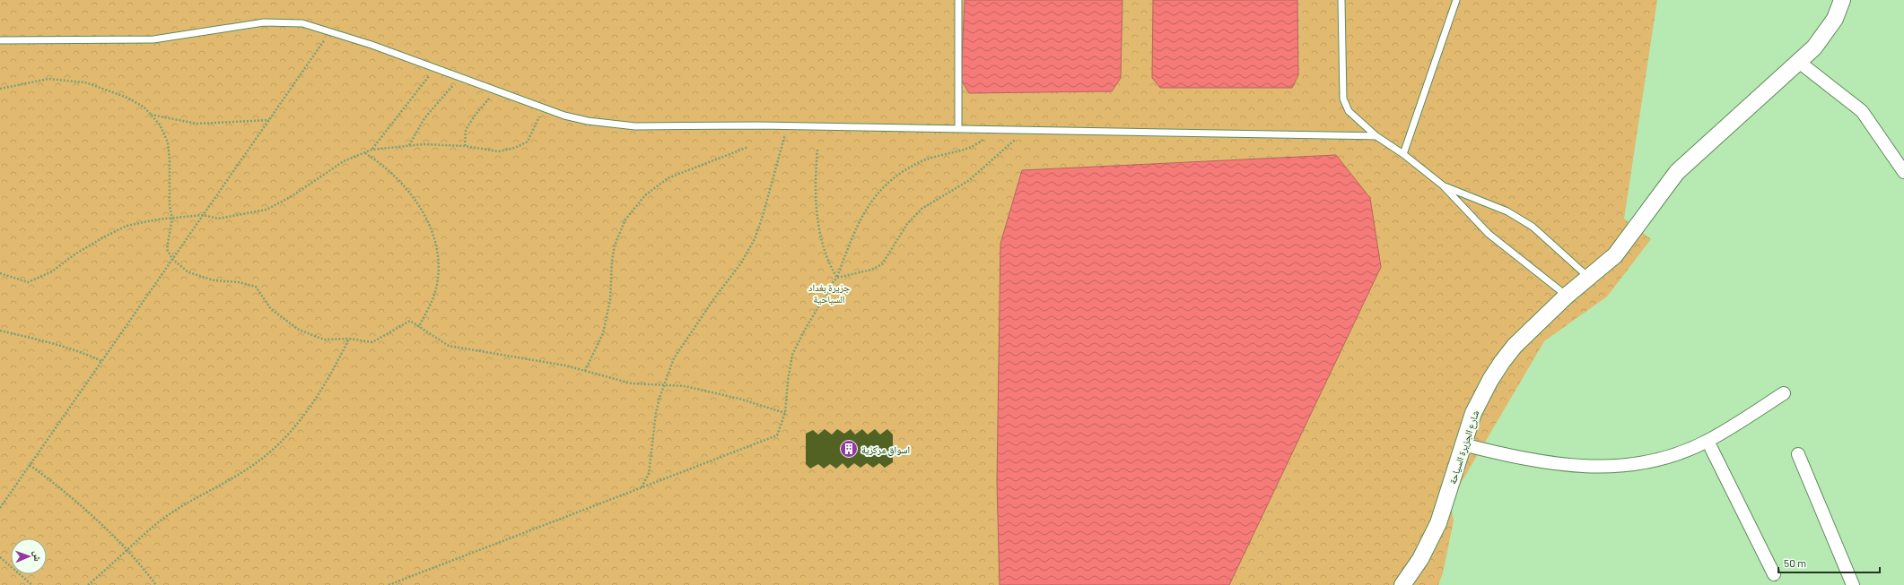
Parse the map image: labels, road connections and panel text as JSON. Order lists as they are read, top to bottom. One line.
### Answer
{"streets":{"street":["شارع الجزيرة السياحة"]},"parks":["جزيرة بغداد السياحية"],"places":{"building":["اسواق مركزية"]},"scale_bar":"50 m","north":"right"}
